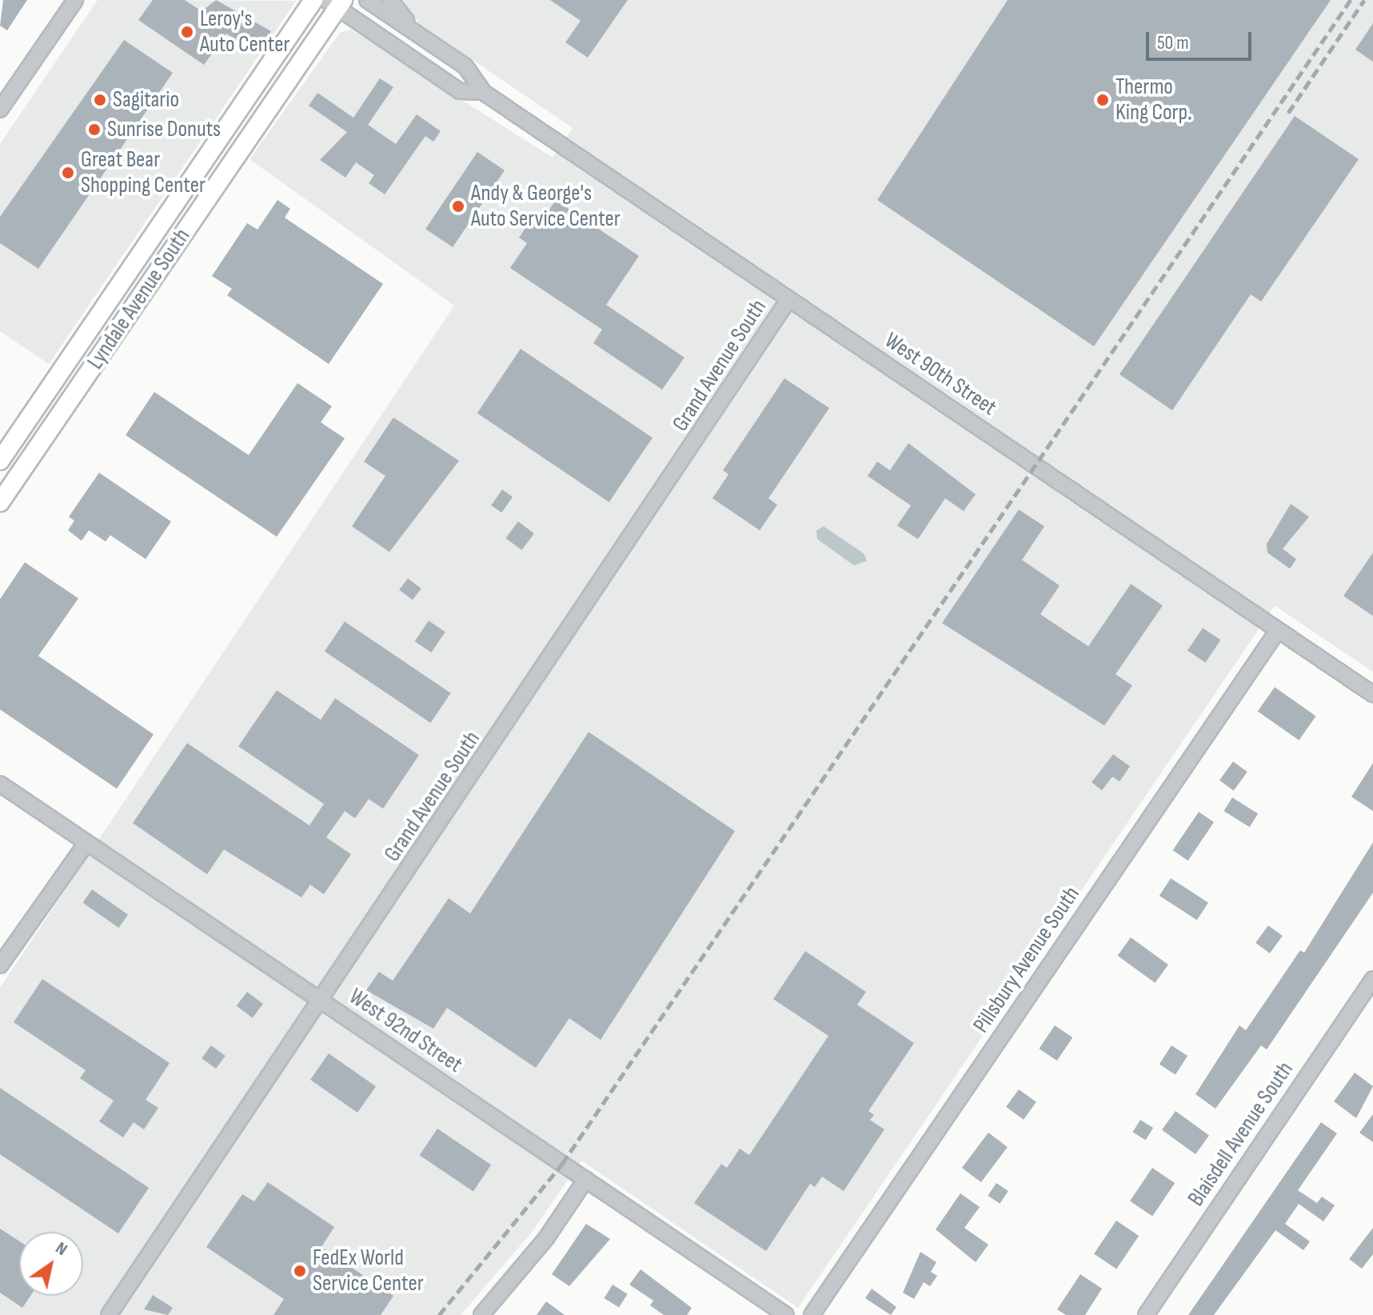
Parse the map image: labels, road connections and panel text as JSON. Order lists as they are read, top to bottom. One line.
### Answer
{"streets":{"main road":["Lyndale Avenue South"],"street":["Grand Avenue South","West 90th Street","Pillsbury Avenue South","West 92nd Street","Blaisdell Avenue South"]},"crossings":[["Lyndale Avenue South","West 90th Street"],["Grand Avenue South","West 90th Street"],["Grand Avenue South","West 92nd Street"],["West 90th Street","Pillsbury Avenue South"]],"places":["Leroy's Auto Center","Sagitario","Thermo King Corp.","Sunrise Donuts","Great Bear Shopping Center","Andy & George's Auto Service Center","FedEx World Service Center"],"scale_bar":"50 m","north":"top right"}
